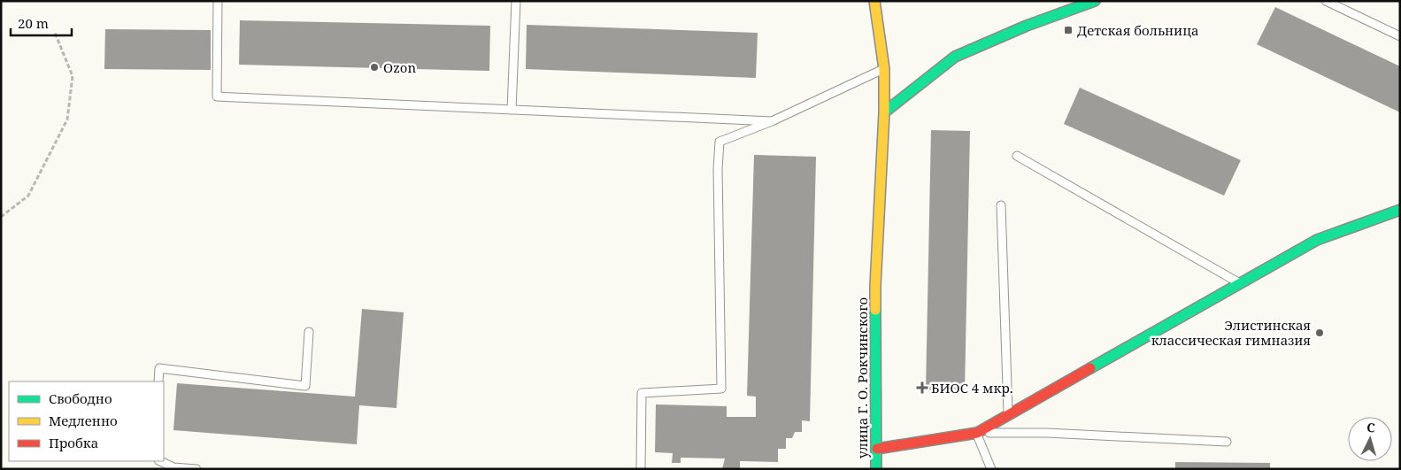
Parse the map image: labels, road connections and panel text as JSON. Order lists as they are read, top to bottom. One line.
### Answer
{"streets":{"street":["улица Г. О. Рокчинского"]},"places":{"transit":["Детская больница"],"other":["Ozon","Элистинская классическая гимназия"],"health":["БИОС 4 мкр."]},"legend":["Свободно","Медленно","Пробка"],"scale_bar":"20 m","north":"top"}
